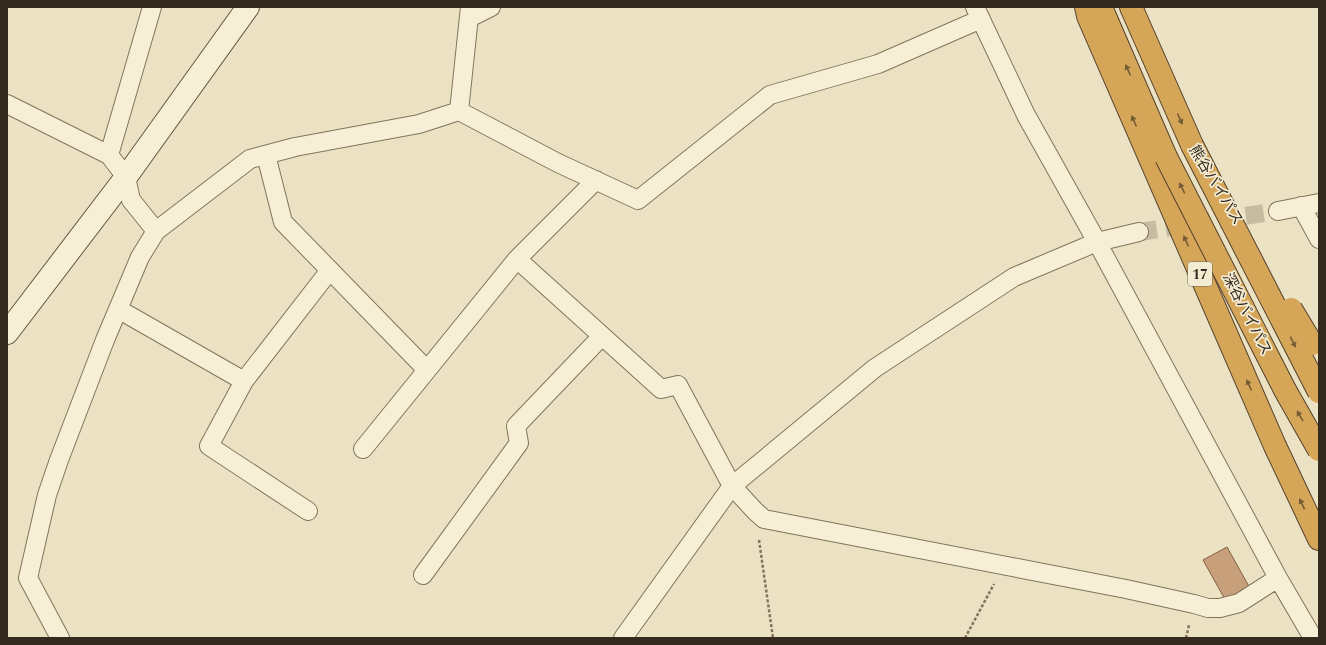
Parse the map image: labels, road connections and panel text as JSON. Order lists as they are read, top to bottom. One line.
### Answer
{"streets":{"highway":["熊谷バイパス","17","深谷バイパス"]},"crossings":[["熊谷バイパス","深谷バイパス"]]}
